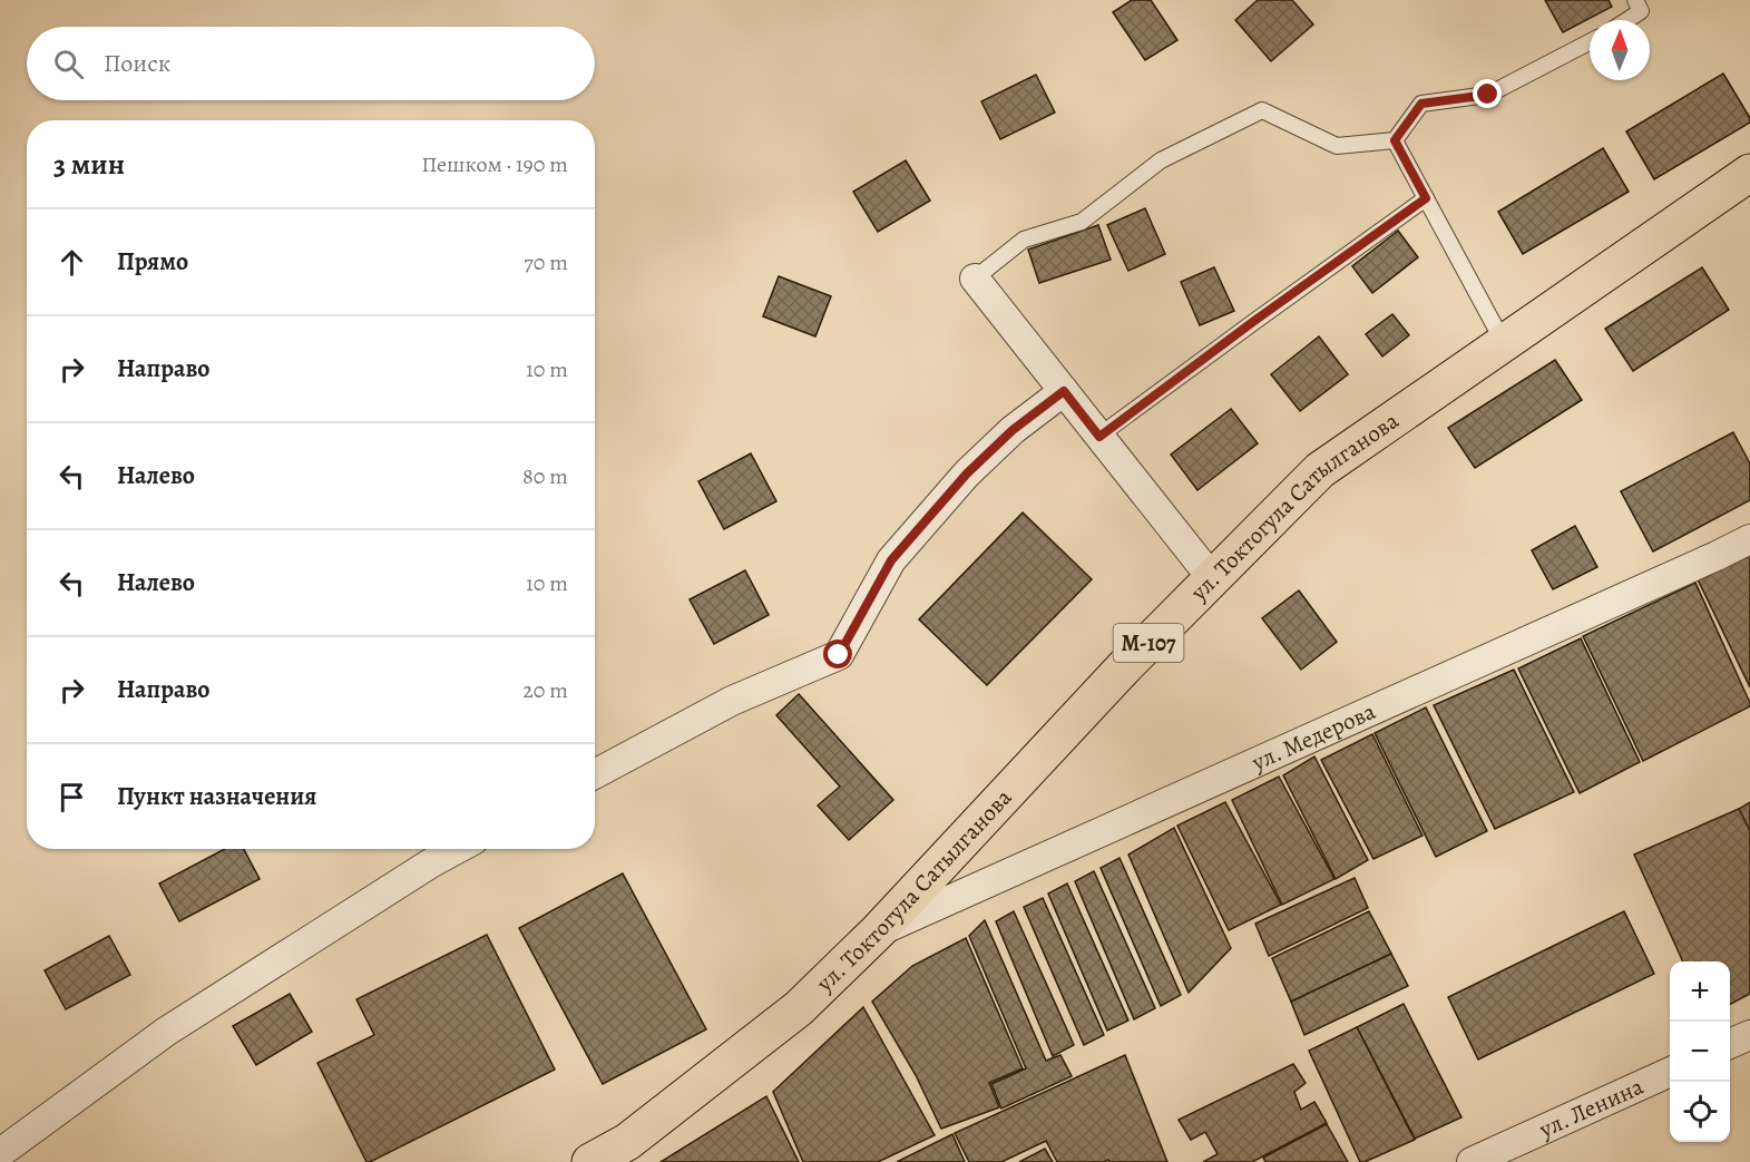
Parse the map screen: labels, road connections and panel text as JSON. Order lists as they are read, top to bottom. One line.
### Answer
{"streets":{"main road":["ул. Токтогула Сатылганова","М-107"],"street":["ул. Медерова","ул. Ленина"]},"crossings":[["ул. Токтогула Сатылганова","ул. Медерова"]],"north":"top","page":{"search":"Поиск","heading":["3 мин","Пешком · 190 m"],"list":[["Прямо","70 m"],["Направо","10 m"],["Налево","80 m"],["Налево","10 m"],["Направо","20 m"],"Пункт назначения"],"map_buttons":["+","−"]}}
